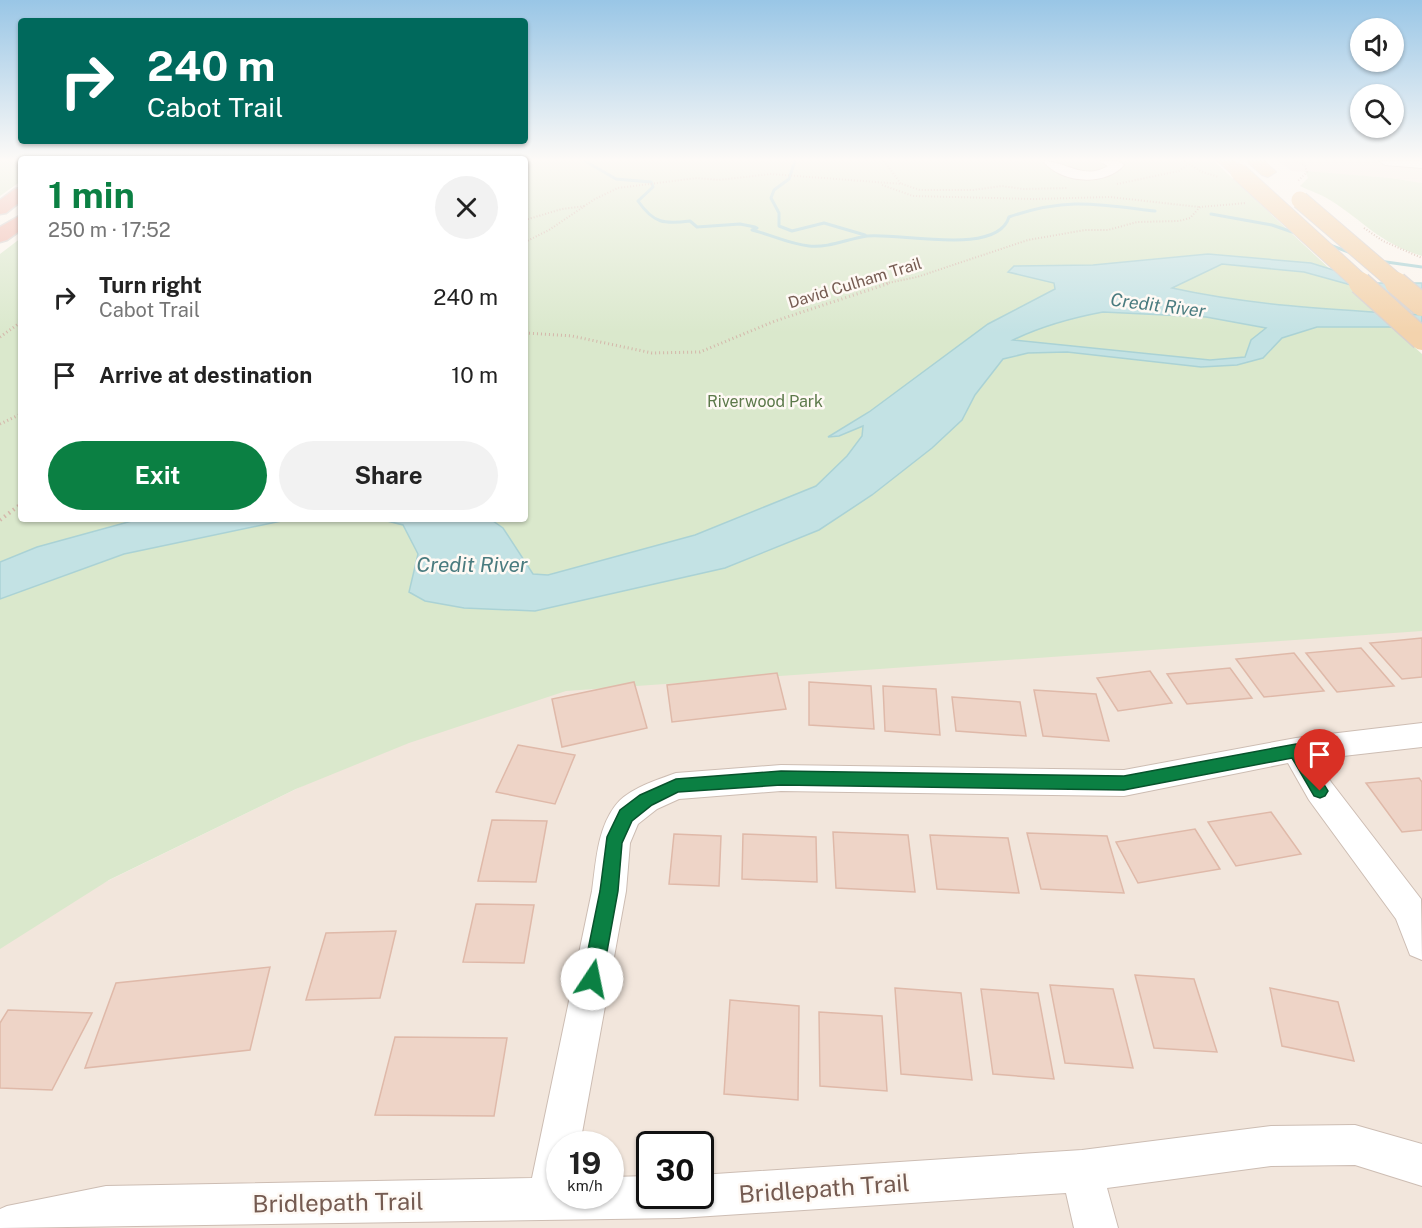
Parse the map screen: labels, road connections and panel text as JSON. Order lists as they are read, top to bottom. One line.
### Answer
{"streets":{"street":["Bridlepath Trail"],"path":["David Culham Trail"]},"water":["Credit River"],"parks":["Riverwood Park"],"page":{"turn":["240 m","Cabot Trail"],"heading":["1 min","250 m · 17:52"],"list":[{"name":"Turn right","note":"Cabot Trail","value":"240 m"},{"name":"Arrive at destination","value":"10 m"}],"buttons":["Exit","Share"],"speed":"19 km/h","limit":"30"}}
